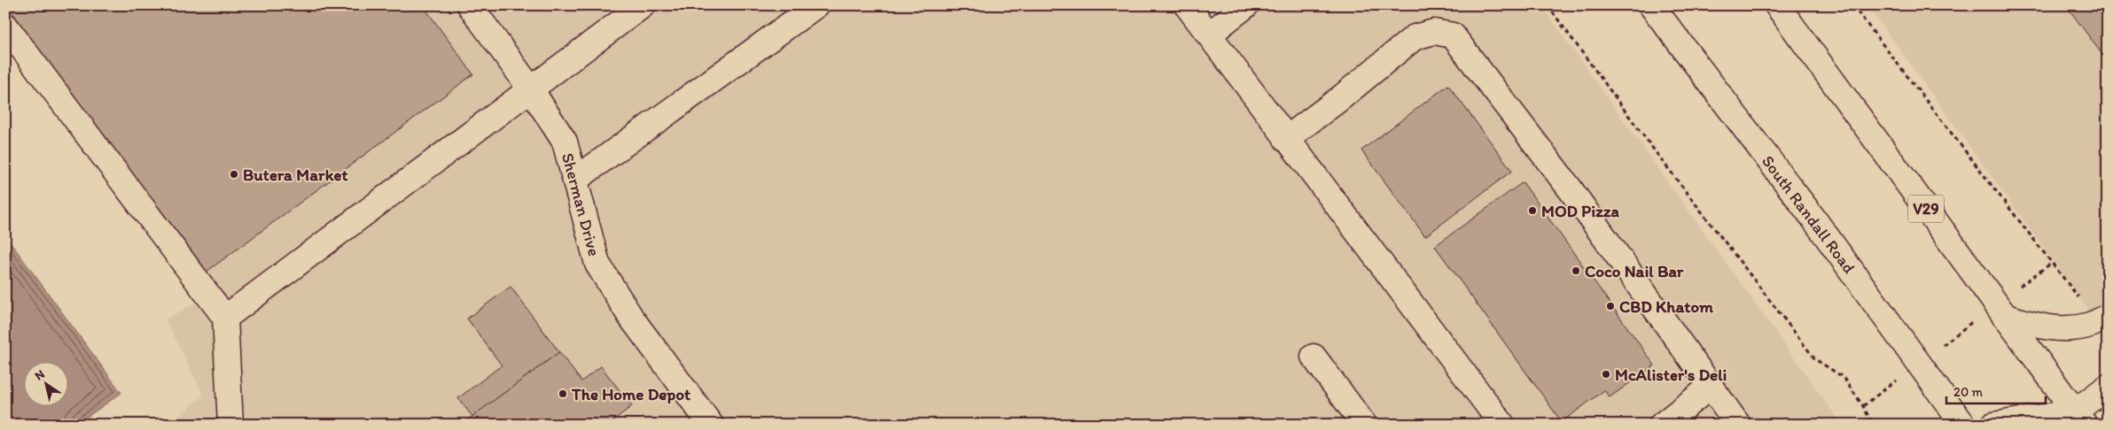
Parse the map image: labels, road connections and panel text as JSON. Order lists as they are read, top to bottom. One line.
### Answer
{"streets":{"street":["Sherman Drive","V29","South Randall Road"]},"places":["Butera Market","MOD Pizza","Coco Nail Bar","CBD Khatom","McAlister's Deli","The Home Depot"],"scale_bar":"20 m","north":"top left"}
